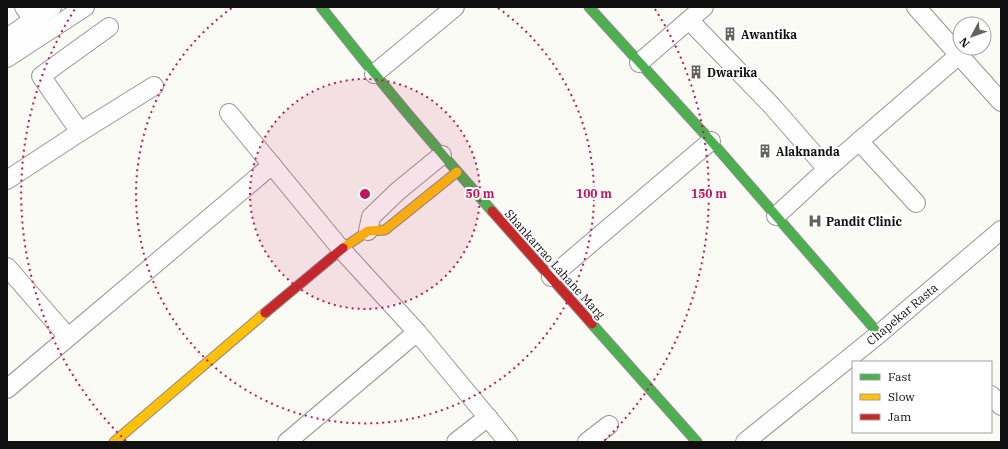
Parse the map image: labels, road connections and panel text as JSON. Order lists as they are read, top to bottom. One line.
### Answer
{"streets":{"street":["Shankarrao Lahane Marg","Chapekar Rasta"]},"places":{"building":["Awantika","Dwarika","Alaknanda"],"hospital":["Pandit Clinic"]},"legend":["Fast","Slow","Jam"],"north":"bottom left","rings":["50 m","100 m","150 m"]}
